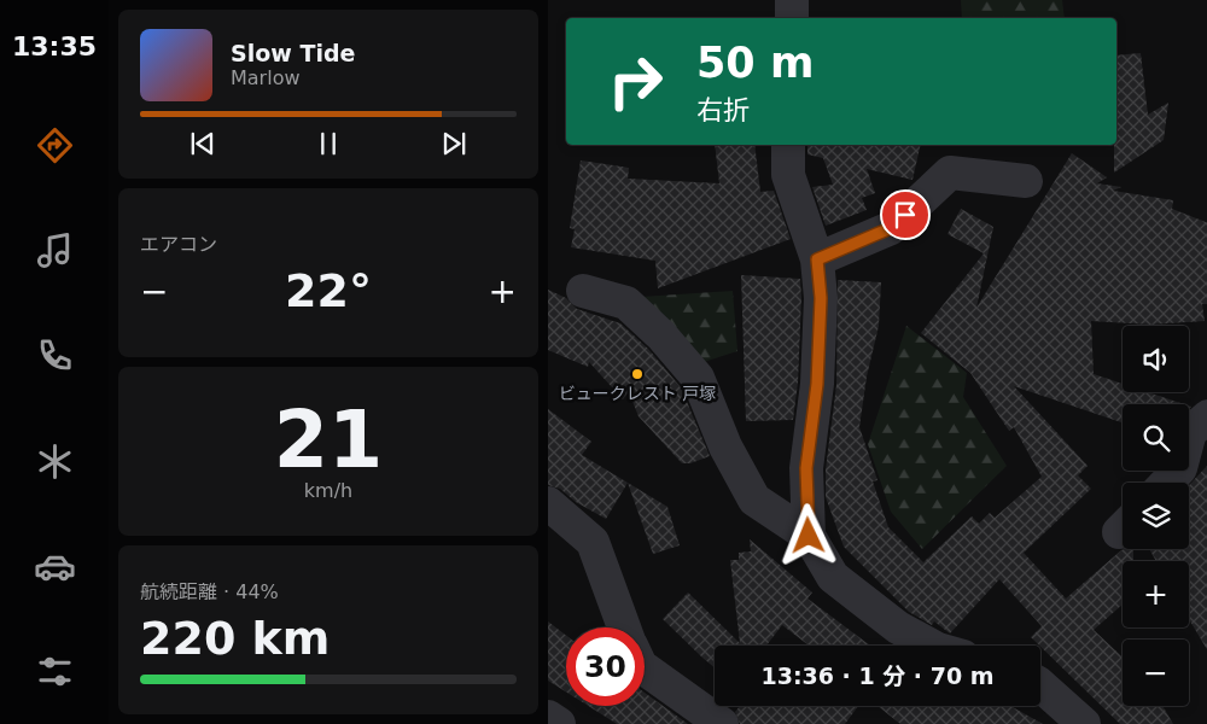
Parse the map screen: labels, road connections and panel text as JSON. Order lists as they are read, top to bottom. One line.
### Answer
{"places":["ビュークレスト 戸塚"],"page":{"tabs":"13:35","turn":["50 m","右折"],"song":["Slow Tide","Marlow"],"tile":["エアコン",["21","km/h"],["航続距離 · 44%","220 km"]],"heat":["−","22°","+"],"map_buttons":["+","−"],"limit":"30","trip":"13:36 · 1 分 · 70 m"}}
